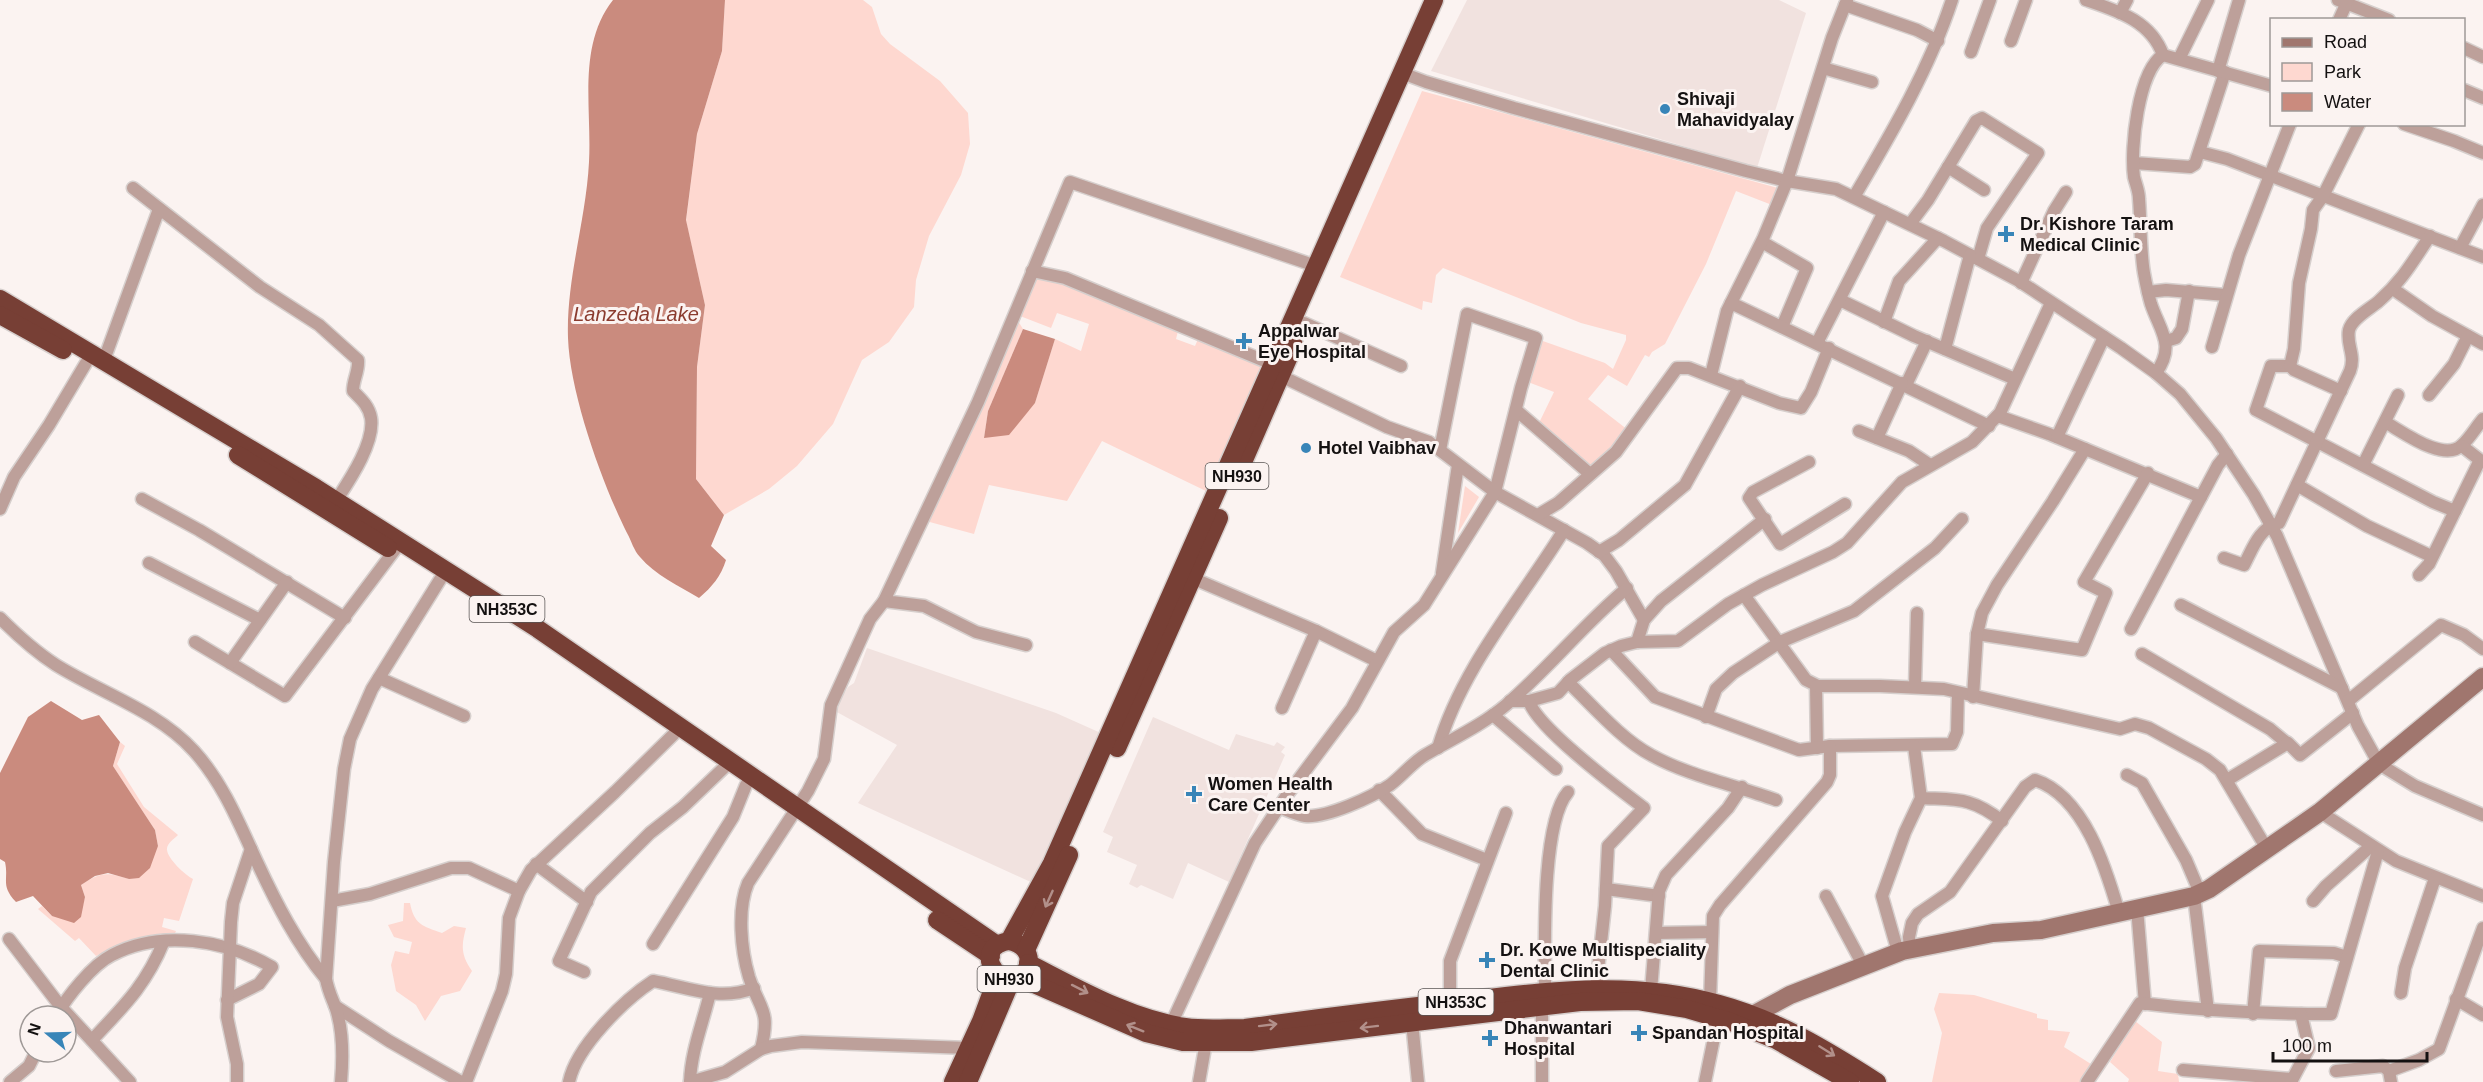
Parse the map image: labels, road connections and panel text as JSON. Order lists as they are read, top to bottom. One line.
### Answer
{"streets":{"highway":["NH930","NH353C"]},"crossings":[["NH930","NH353C"]],"water":["Lanzeda Lake"],"places":{"other":["Shivaji Mahavidyalay","Hotel Vaibhav"],"health":["Dr. Kishore Taram Medical Clinic","Appalwar Eye Hospital","Women Health Care Center","Dr. Kowe Multispeciality Dental Clinic","Spandan Hospital","Dhanwantari Hospital"]},"legend":["Road","Park","Water"],"scale_bar":"100 m","north":"left"}
